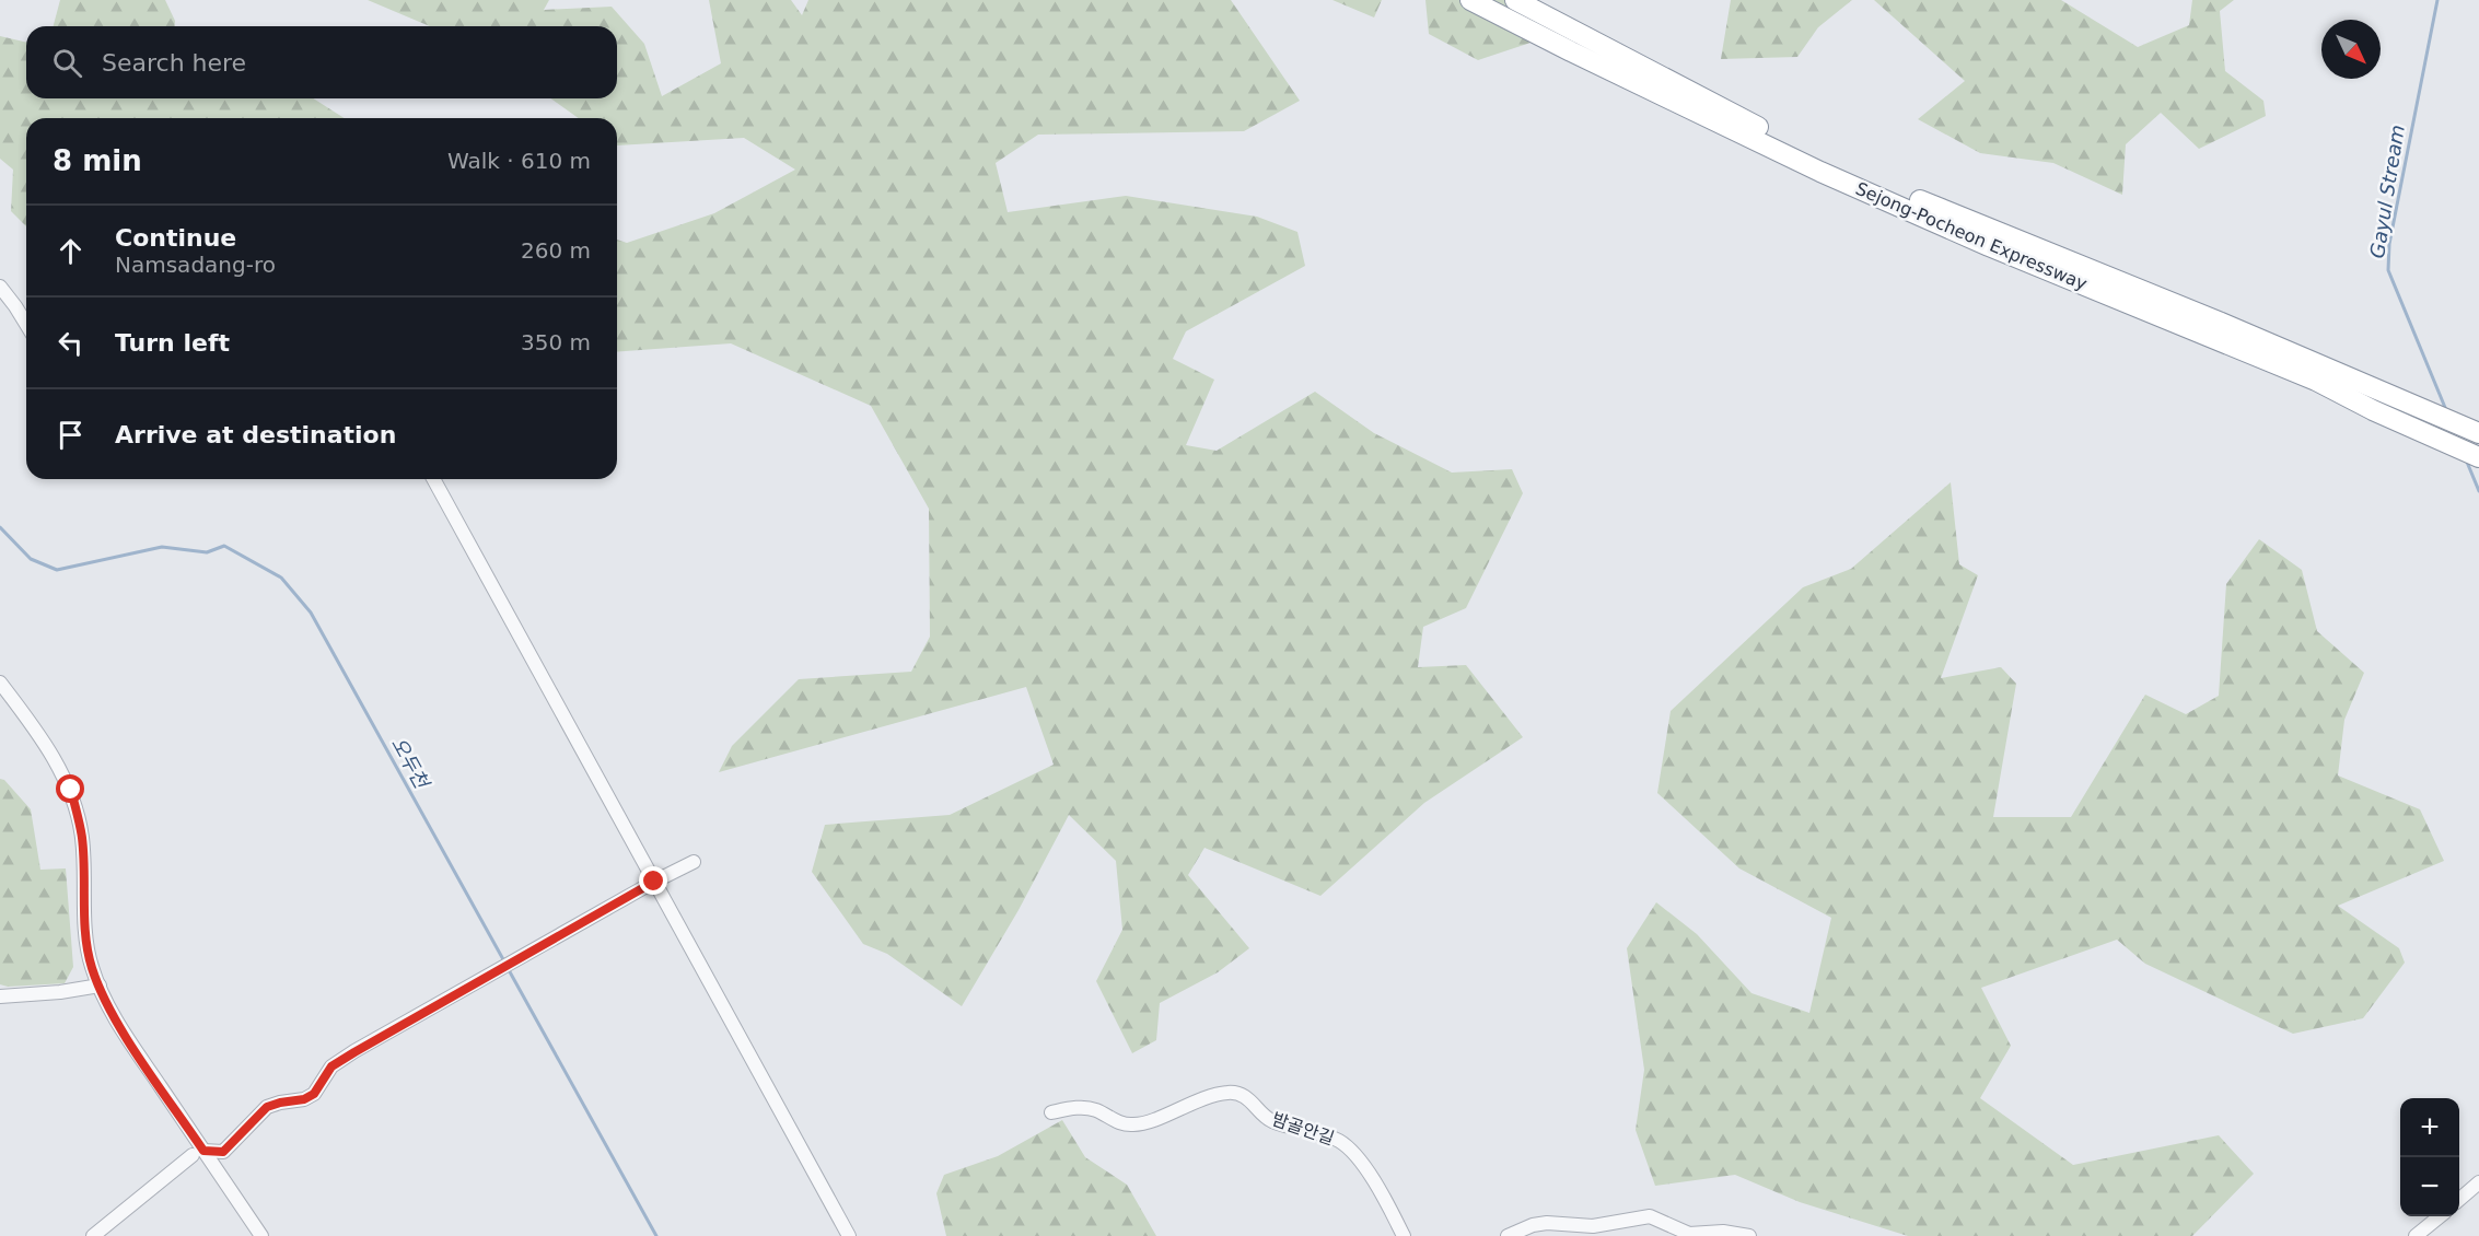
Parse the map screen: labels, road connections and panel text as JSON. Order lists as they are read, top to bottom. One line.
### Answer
{"streets":{"highway":["Sejong-Pocheon Expressway"],"street":["밤골안길"]},"water":["Gayul Stream","오두천"],"north":"bottom right","page":{"search":"Search here","heading":["8 min","Walk · 610 m"],"list":[["Continue","Namsadang-ro","260 m"],["Turn left","350 m"],"Arrive at destination"],"map_buttons":["+","−"]}}
